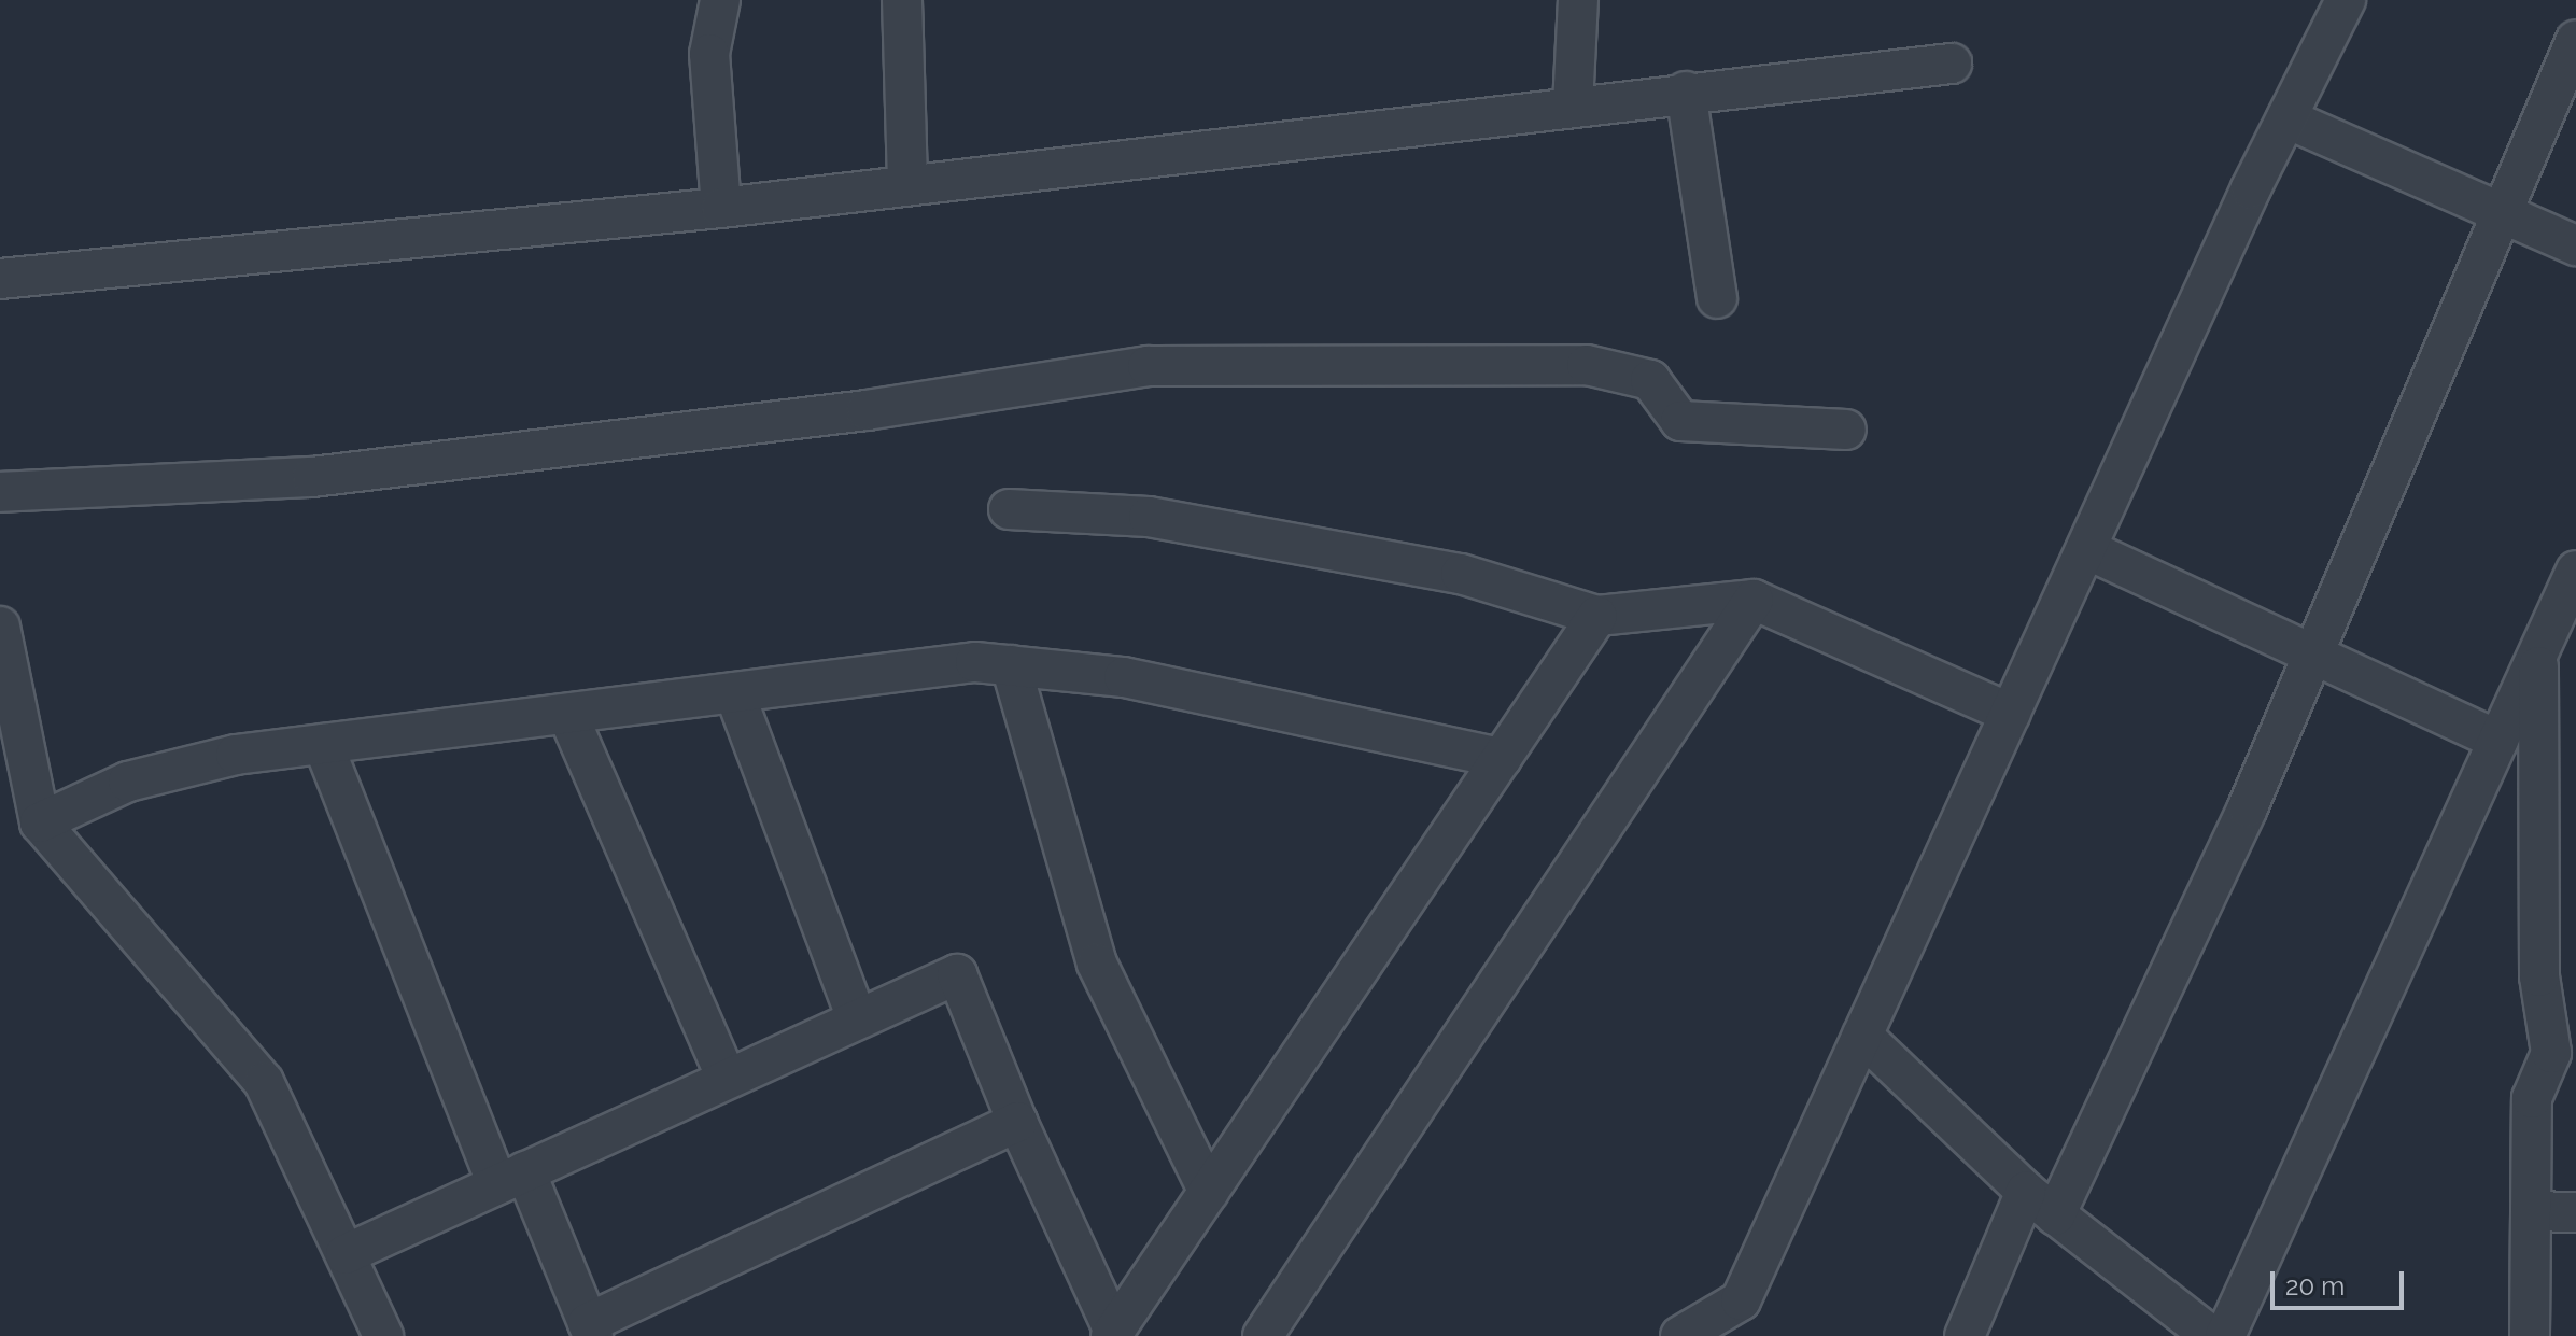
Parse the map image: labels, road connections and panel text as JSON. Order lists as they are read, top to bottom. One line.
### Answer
{"scale_bar":"20 m"}
